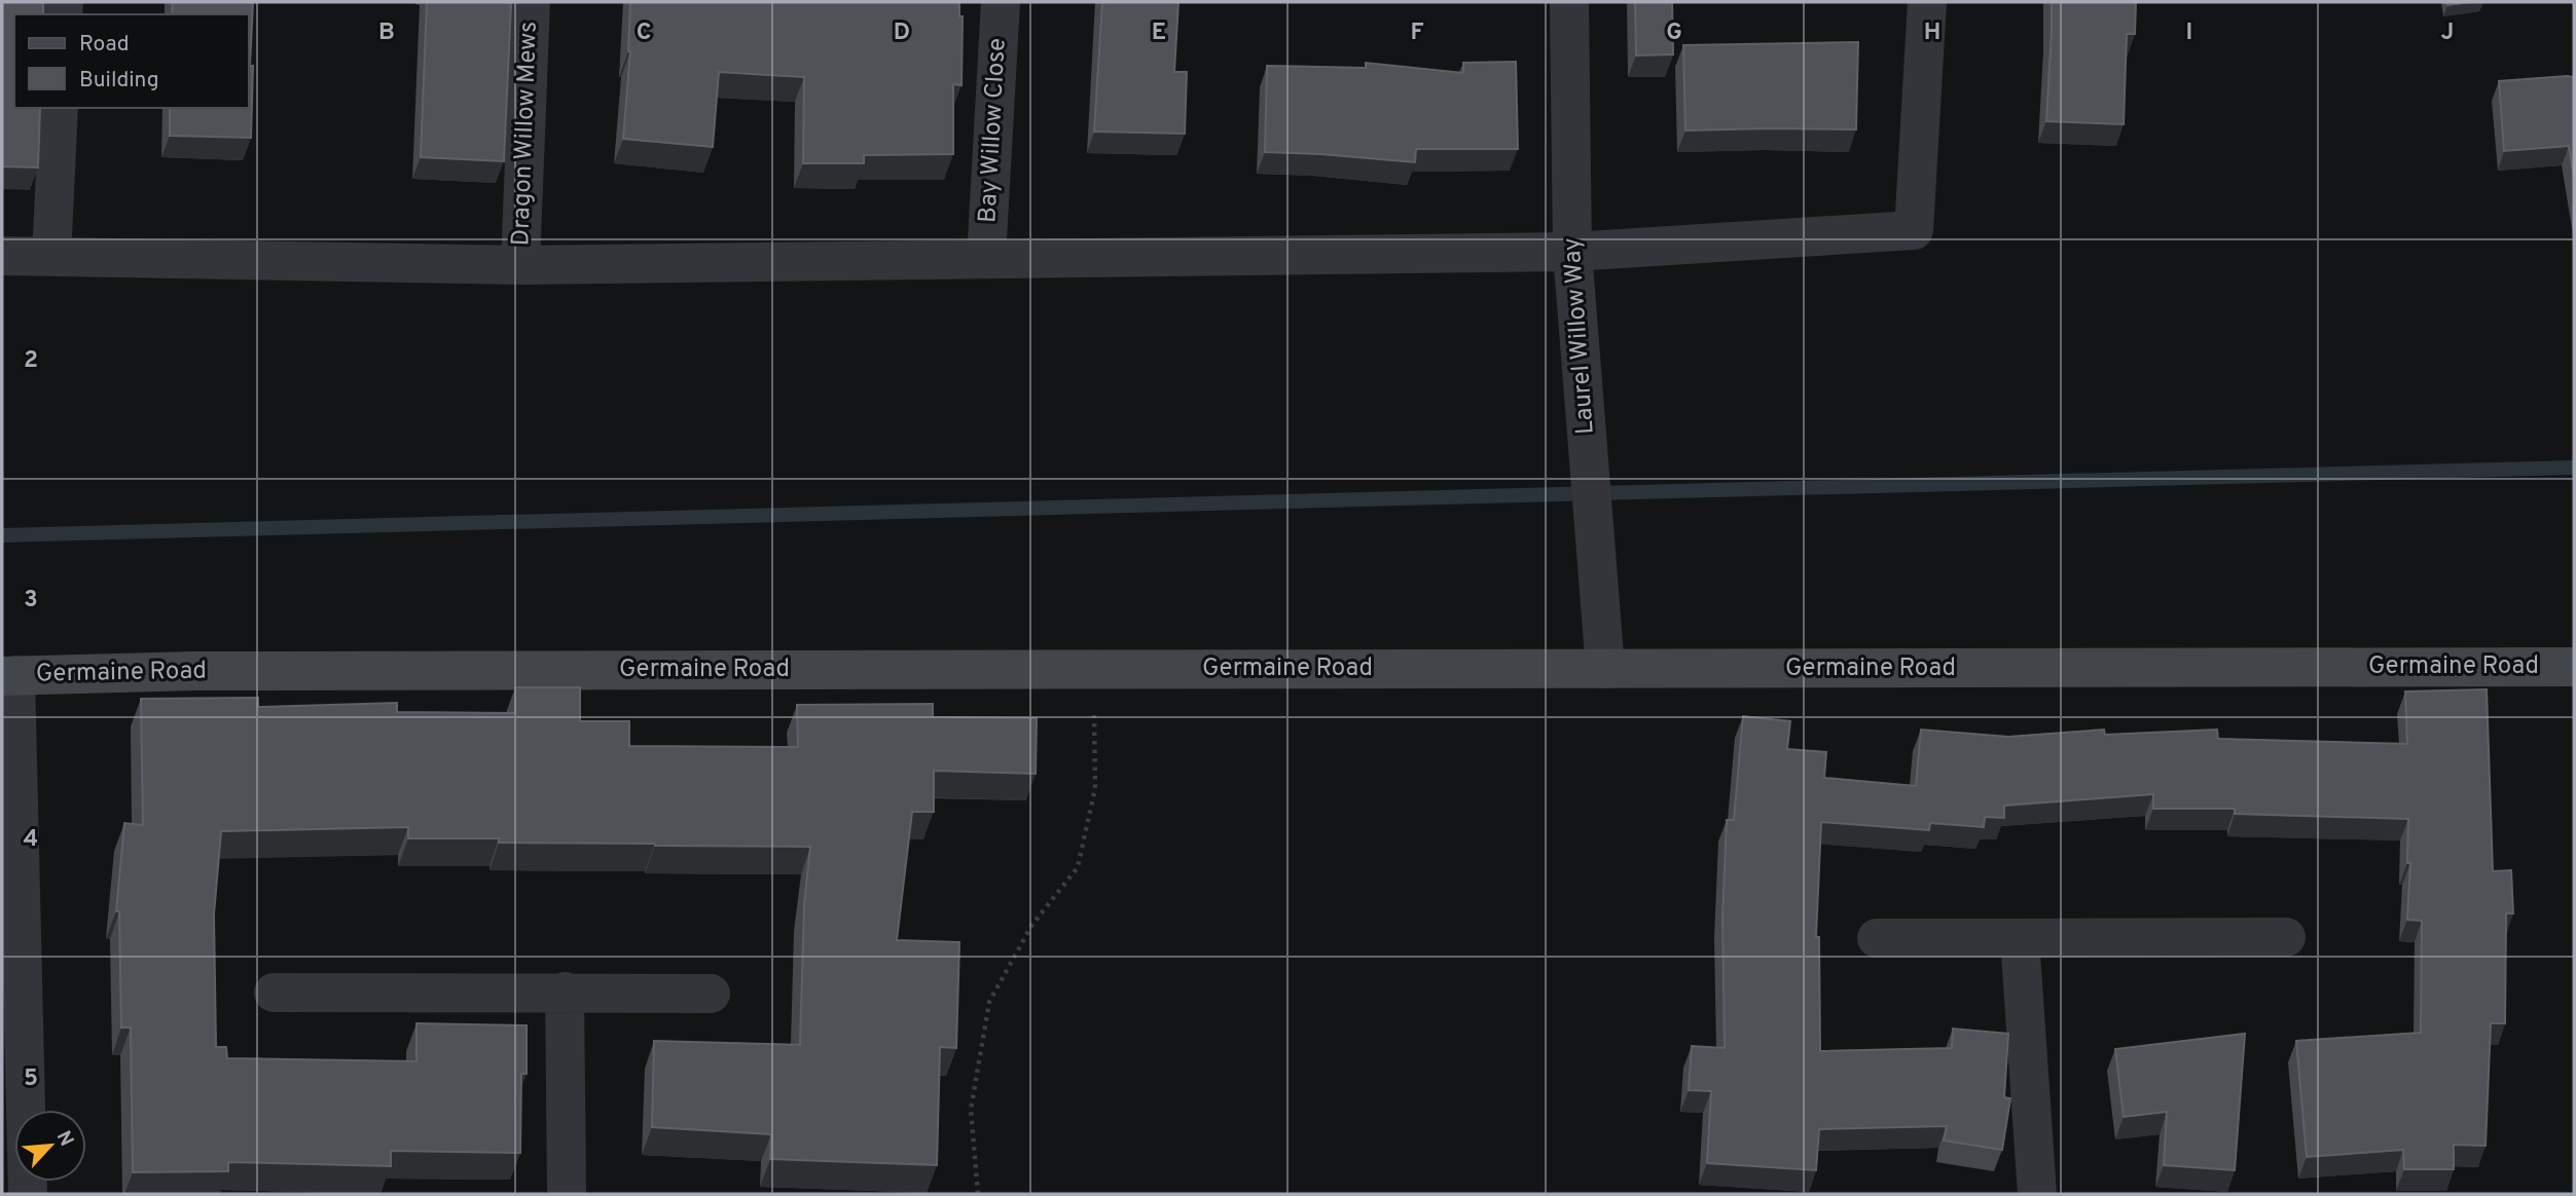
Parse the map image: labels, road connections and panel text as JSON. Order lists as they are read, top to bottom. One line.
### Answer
{"streets":{"street":["Bay Willow Close","Dragon Willow Mews","Laurel Willow Way","Germaine Road"]},"crossings":[["Laurel Willow Way","Germaine Road"]],"legend":["Road","Building"],"north":"top right","grid":{"columns":["B","C","D","E","F","G","H","I","J"],"rows":["2","3","4","5"]}}
